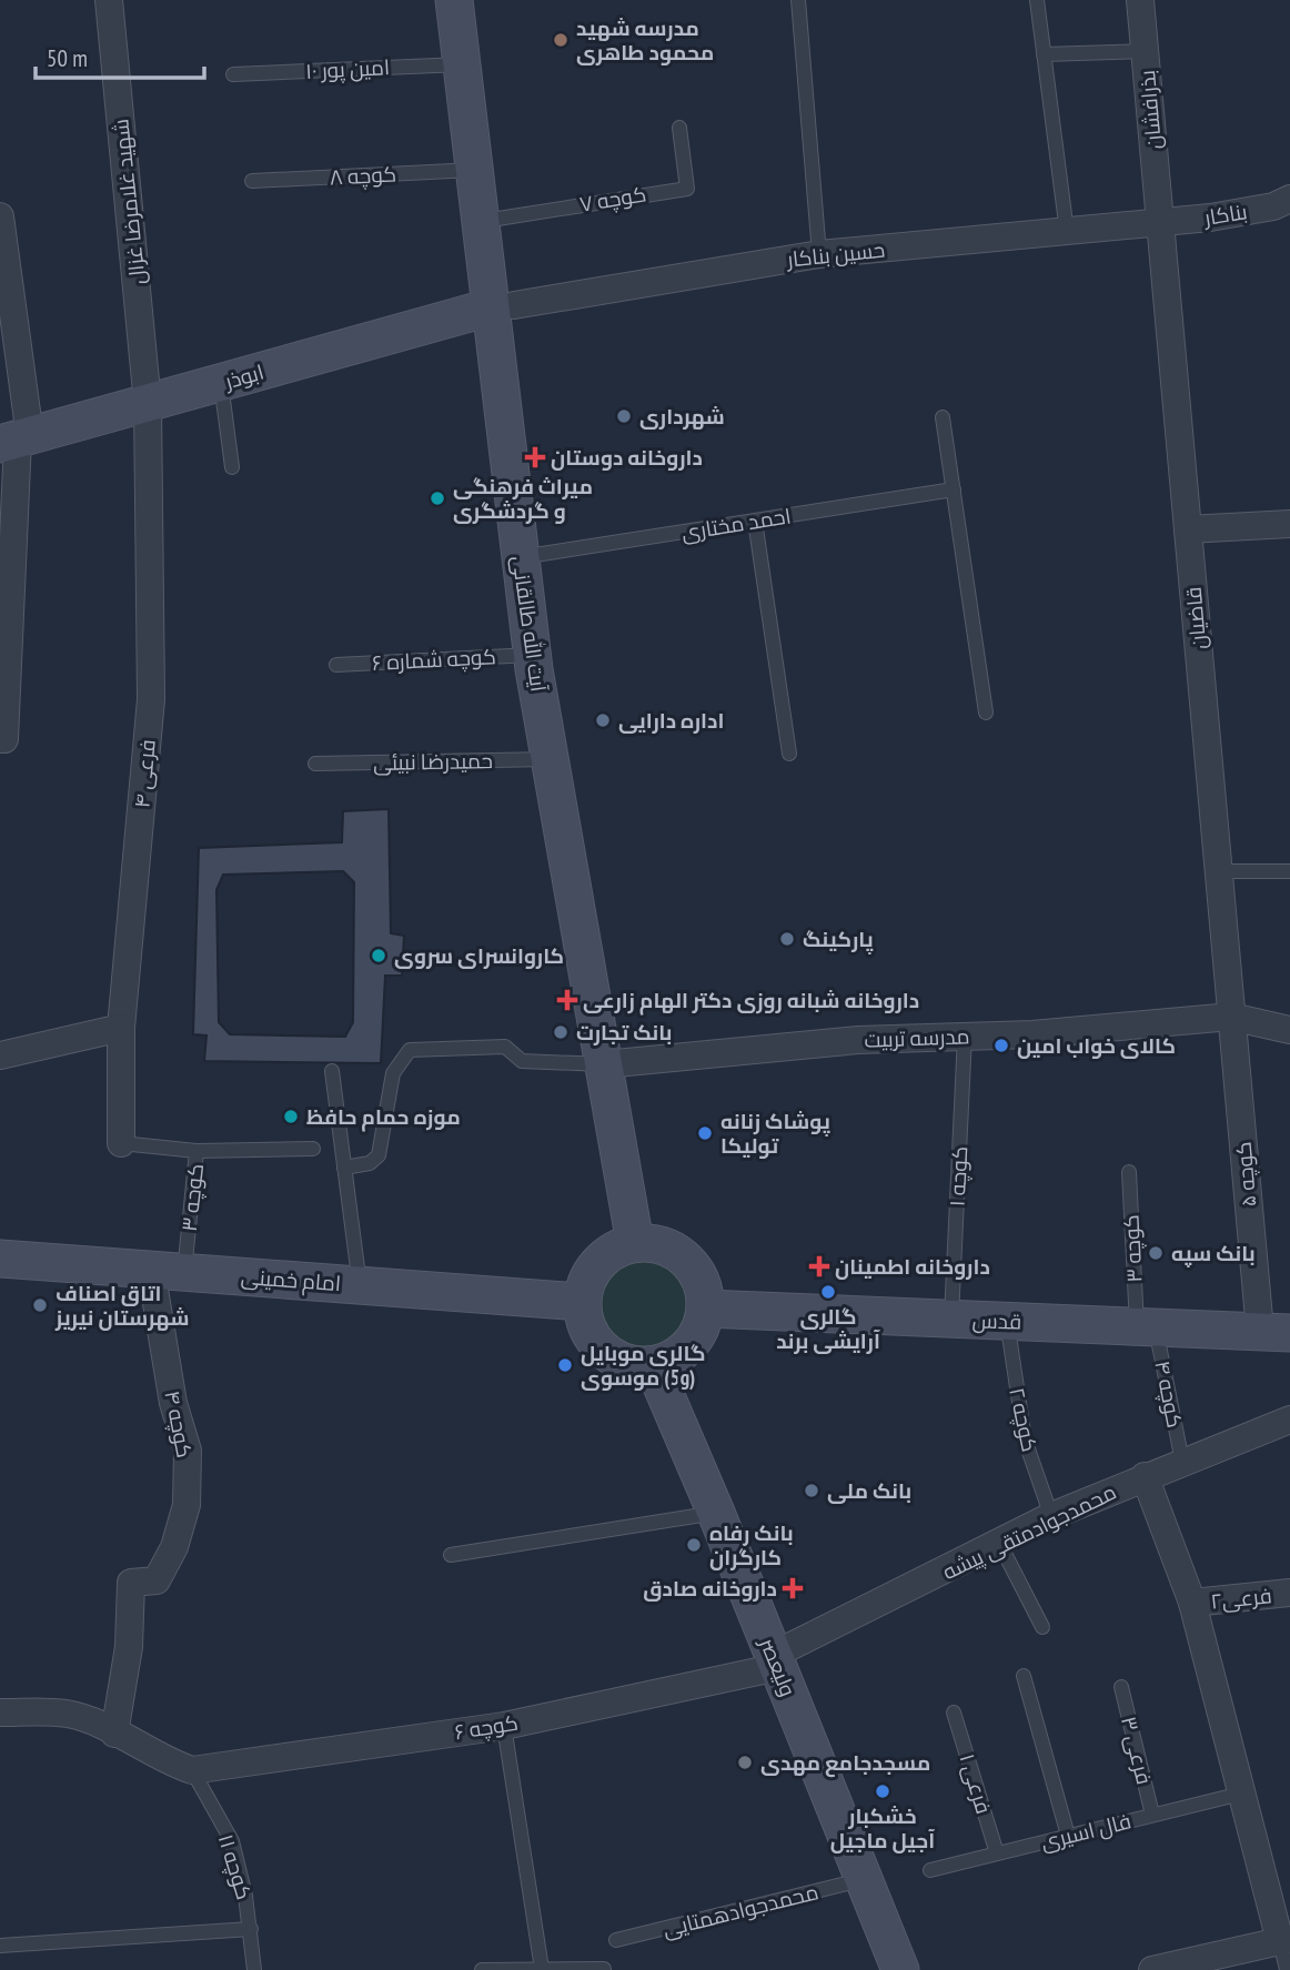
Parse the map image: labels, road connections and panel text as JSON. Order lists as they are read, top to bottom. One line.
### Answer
{"streets":{"main road":["ابوذر","آیت الله طالقانی","امام خمینی","قدس","ولیعصر"],"street":["بذرافشان","شهید غلامرضا غزال","بناکار","حسین بناکار","قاضیان","فرعی ۴","مدرسه تربیت","کوچه ۵","کوچه ۴","محمدجوادمتقی پیشه","فرعی۲","۶ کوچه"],"lane":["امین پور ۱۰","کوچه ۸","کوچه ۷","احمد مختاری","کوچه شماره ۶","حمیدرضا نبیئی","کوچه ۱","کوچه ۳","کوچه ۲","فرعی ۳","فرعی ۱","فال اسیری","کوچه ۱۱","محمدجوادهمتایی"]},"crossings":[["امین پور ۱۰","آیت الله طالقانی"],["بذرافشان","بناکار"],["بذرافشان","حسین بناکار"],["بذرافشان","قاضیان"],["کوچه ۸","آیت الله طالقانی"],["کوچه ۷","آیت الله طالقانی"],["شهید غلامرضا غزال","ابوذر"],["شهید غلامرضا غزال","فرعی ۴"],["بناکار","حسین بناکار"],["بناکار","قاضیان"],["حسین بناکار","ابوذر"],["حسین بناکار","قاضیان"],["حسین بناکار","آیت الله طالقانی"],["ابوذر","آیت الله طالقانی"],["ابوذر","فرعی ۴"],["احمد مختاری","آیت الله طالقانی"],["قاضیان","مدرسه تربیت"],["قاضیان","کوچه ۵"],["آیت الله طالقانی","کوچه شماره ۶"],["آیت الله طالقانی","حمیدرضا نبیئی"],["آیت الله طالقانی","مدرسه تربیت"],["آیت الله طالقانی","امام خمینی"],["آیت الله طالقانی","قدس"],["آیت الله طالقانی","ولیعصر"],["فرعی ۴","کوچه ۳"],["مدرسه تربیت","کوچه ۵"],["مدرسه تربیت","کوچه ۱"],["کوچه ۵","قدس"],["کوچه ۱","قدس"],["کوچه ۳","امام خمینی"],["کوچه ۳","قدس"],["کوچه ۳","کوچه ۴"],["امام خمینی","قدس"],["امام خمینی","کوچه ۴"],["امام خمینی","ولیعصر"],["قدس","کوچه ۴"],["قدس","کوچه ۲"],["قدس","ولیعصر"],["کوچه ۴","محمدجوادمتقی پیشه"],["کوچه ۲","محمدجوادمتقی پیشه"],["محمدجوادمتقی پیشه","ولیعصر"],["محمدجوادمتقی پیشه","۶ کوچه"],["ولیعصر","۶ کوچه"],["ولیعصر","محمدجوادهمتایی"],["۶ کوچه","کوچه ۱۱"],["فرعی ۳","فال اسیری"],["فرعی ۱","فال اسیری"]],"places":{"other":["مدرسه شهید محمود طاهری","شهرداری","میراث فرهنگی و گردشگری","اداره دارایی","پارکینگ","کاروانسرای سروی","بانک تجارت","کالای خواب امین","موزه حمام حافظ","پوشاک زنانه تولیکا","بانک سپه","گالری آرایشی برند","اتاق اصناف شهرستان نیریز","گالری موبایل موسوی (5g)","بانک ملی","بانک رفاه کارگران","مسجدجامع مهدی","خشکبار آجیل ماجیل"],"health":["داروخانه دوستان","داروخانه شبانه روزی دکتر الهام زارعی","داروخانه اطمینان","داروخانه صادق"]},"scale_bar":"50 m"}
